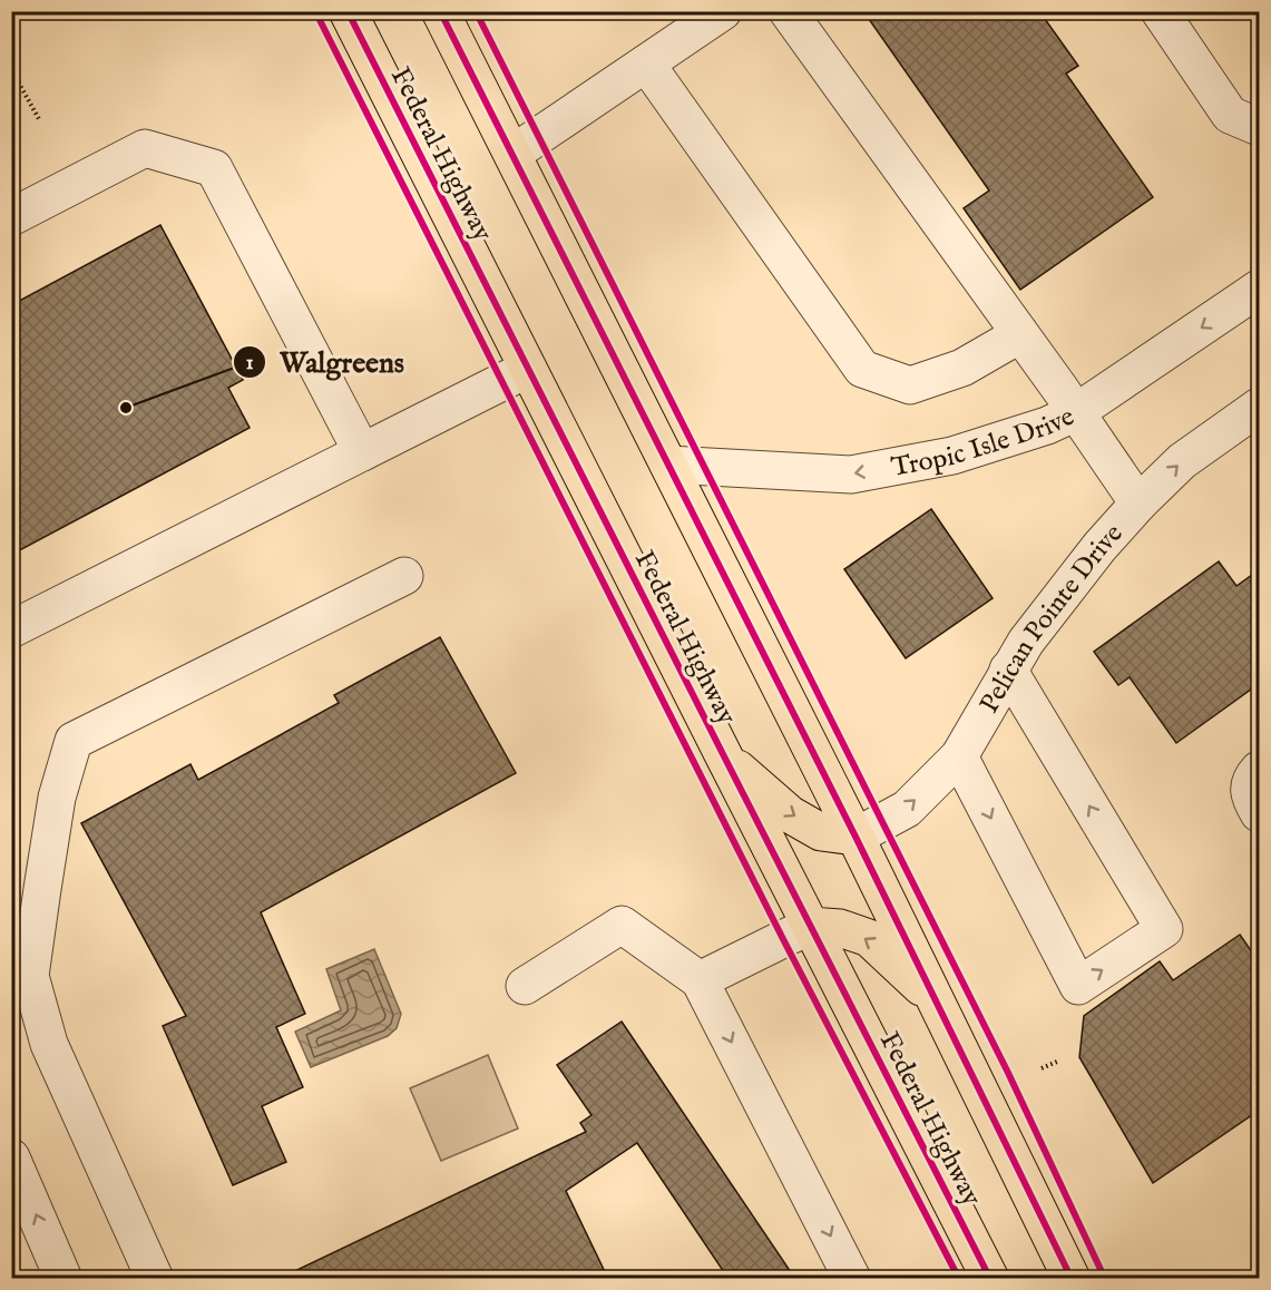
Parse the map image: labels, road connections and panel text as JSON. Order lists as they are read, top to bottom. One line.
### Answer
{"streets":{"main road":["Federal Highway"],"street":["Tropic Isle Drive","Pelican Pointe Drive"]},"crossings":[["Federal Highway","Tropic Isle Drive"],["Federal Highway","Pelican Pointe Drive"]],"one_way":["Tropic Isle Drive","Pelican Pointe Drive"],"places":["Walgreens"]}
